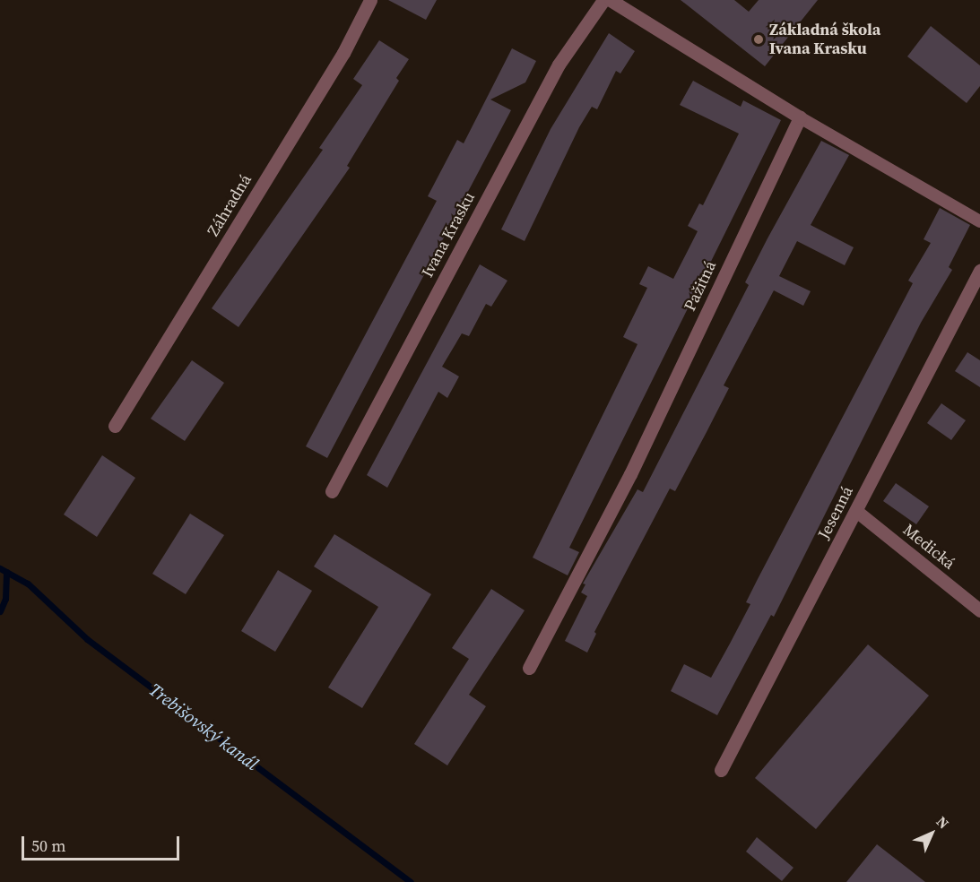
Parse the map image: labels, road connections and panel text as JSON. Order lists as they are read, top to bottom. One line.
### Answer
{"streets":{"street":["Záhradná","Ivana Krasku","Pažitná","Jesenná","Medická"]},"crossings":[["Jesenná","Medická"]],"water":["Trebišovský kanál"],"places":["Základná škola Ivana Krasku"],"scale_bar":"50 m","north":"top right"}
